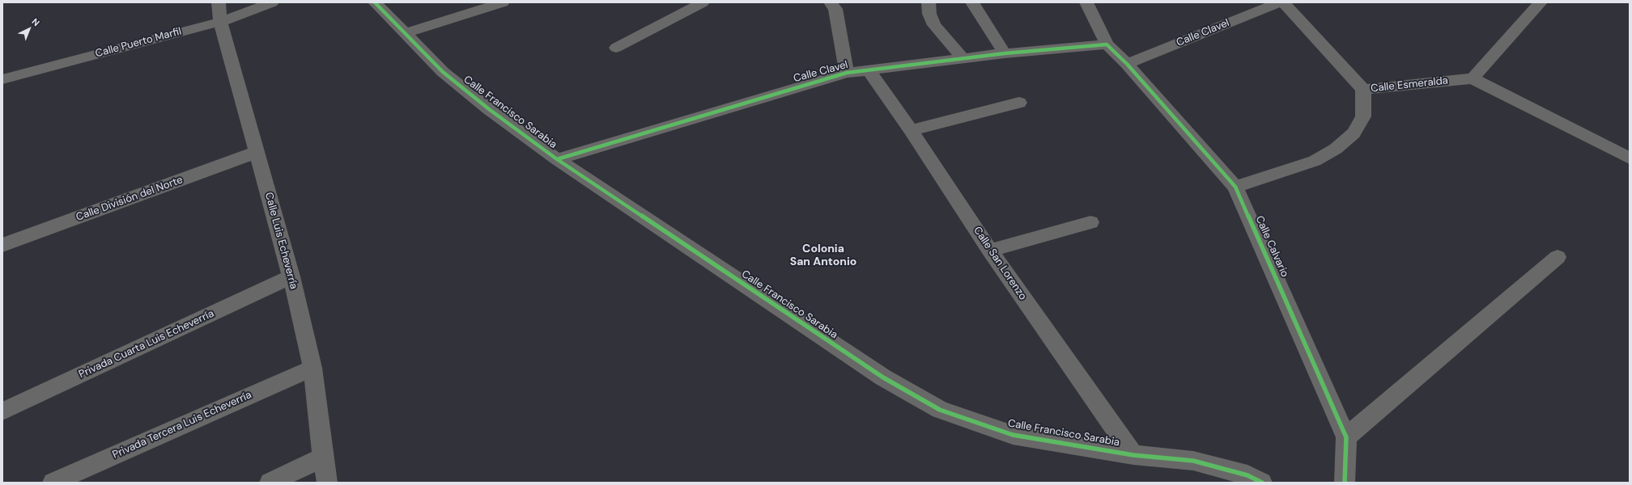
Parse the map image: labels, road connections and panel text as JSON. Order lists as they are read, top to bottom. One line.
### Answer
{"streets":{"street":["Calle Clavel","Calle Puerto Marfil","Calle Esmeralda","Calle Francisco Sarabia","Calle División del Norte","Calle Luis Echeverría","Calle Calvario","Calle San Lorenzo","Privada Cuarta Luis Echeverría","Privada Tercera Luis Echeverría"]},"crossings":[["Calle Clavel","Calle Francisco Sarabia"],["Calle Clavel","Calle Calvario"],["Calle Clavel","Calle San Lorenzo"],["Calle Puerto Marfil","Calle Luis Echeverría"],["Calle Esmeralda","Calle Calvario"],["Calle Francisco Sarabia","Calle San Lorenzo"],["Calle División del Norte","Calle Luis Echeverría"],["Calle Luis Echeverría","Privada Cuarta Luis Echeverría"],["Calle Luis Echeverría","Privada Tercera Luis Echeverría"]],"districts":["Colonia San Antonio"],"north":"top right"}
